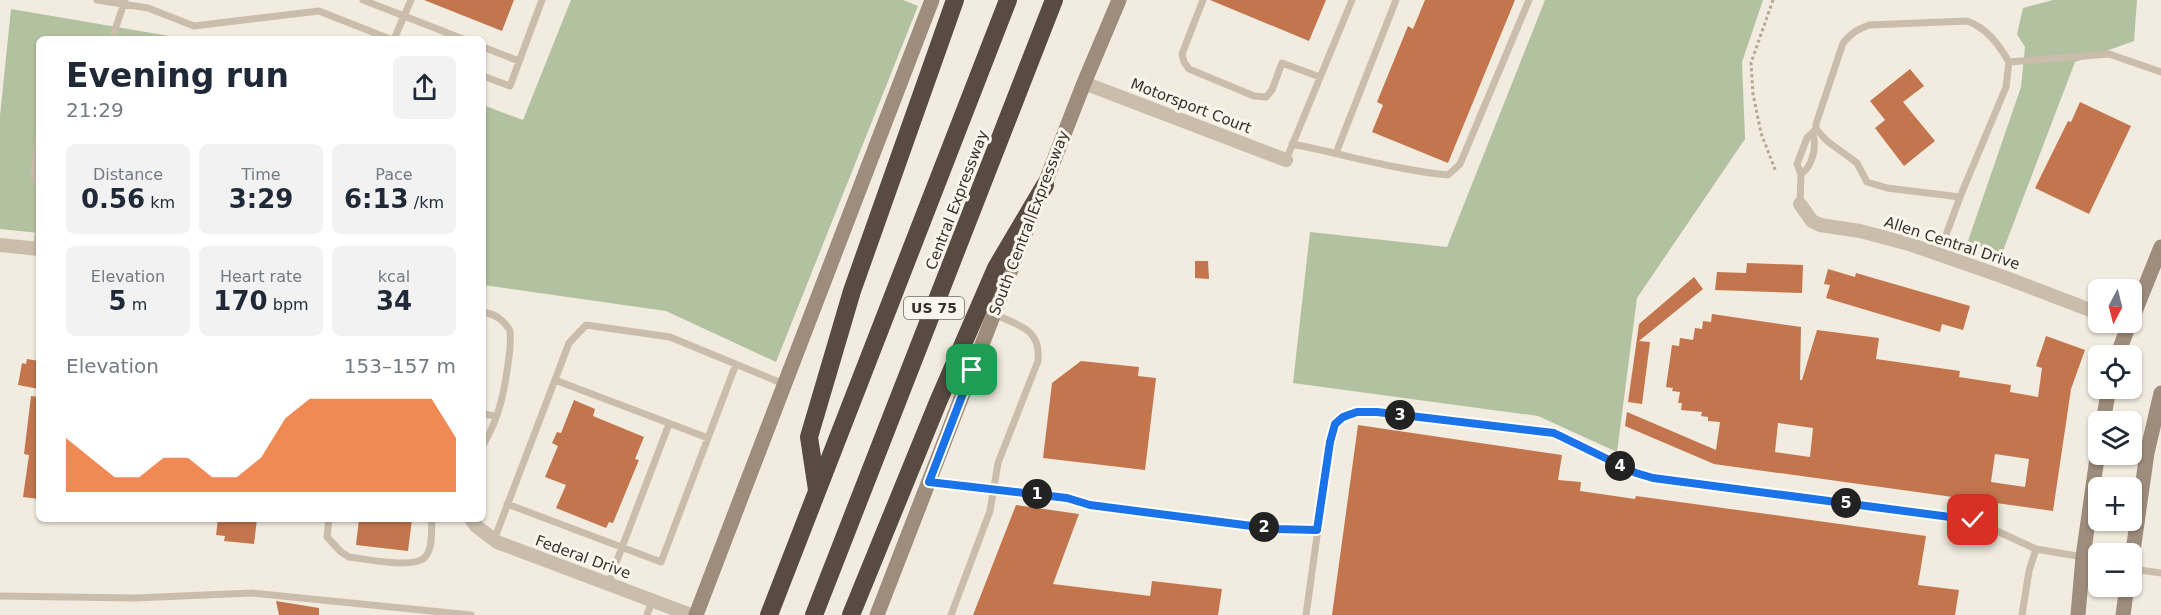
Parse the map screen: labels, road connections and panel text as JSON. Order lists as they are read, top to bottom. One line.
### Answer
{"streets":{"highway":["Central Expressway","US 75"],"main road":["South Central Expressway"],"street":["Motorsport Court","Allen Central Drive","Federal Drive"]},"crossings":[["Motorsport Court","South Central Expressway"]],"north":"bottom","page":{"heading":["Evening run","21:29"],"stats":[["Distance","0.56 km"],["Time","3:29"],["Pace","6:13 /km"],["Elevation","5 m"],["Heart rate","170 bpm"],["kcal","34"]],"map_buttons":["+","−"],"chart":["Elevation","153–157 m"],"pins":["3","4","1","5","2"]}}
